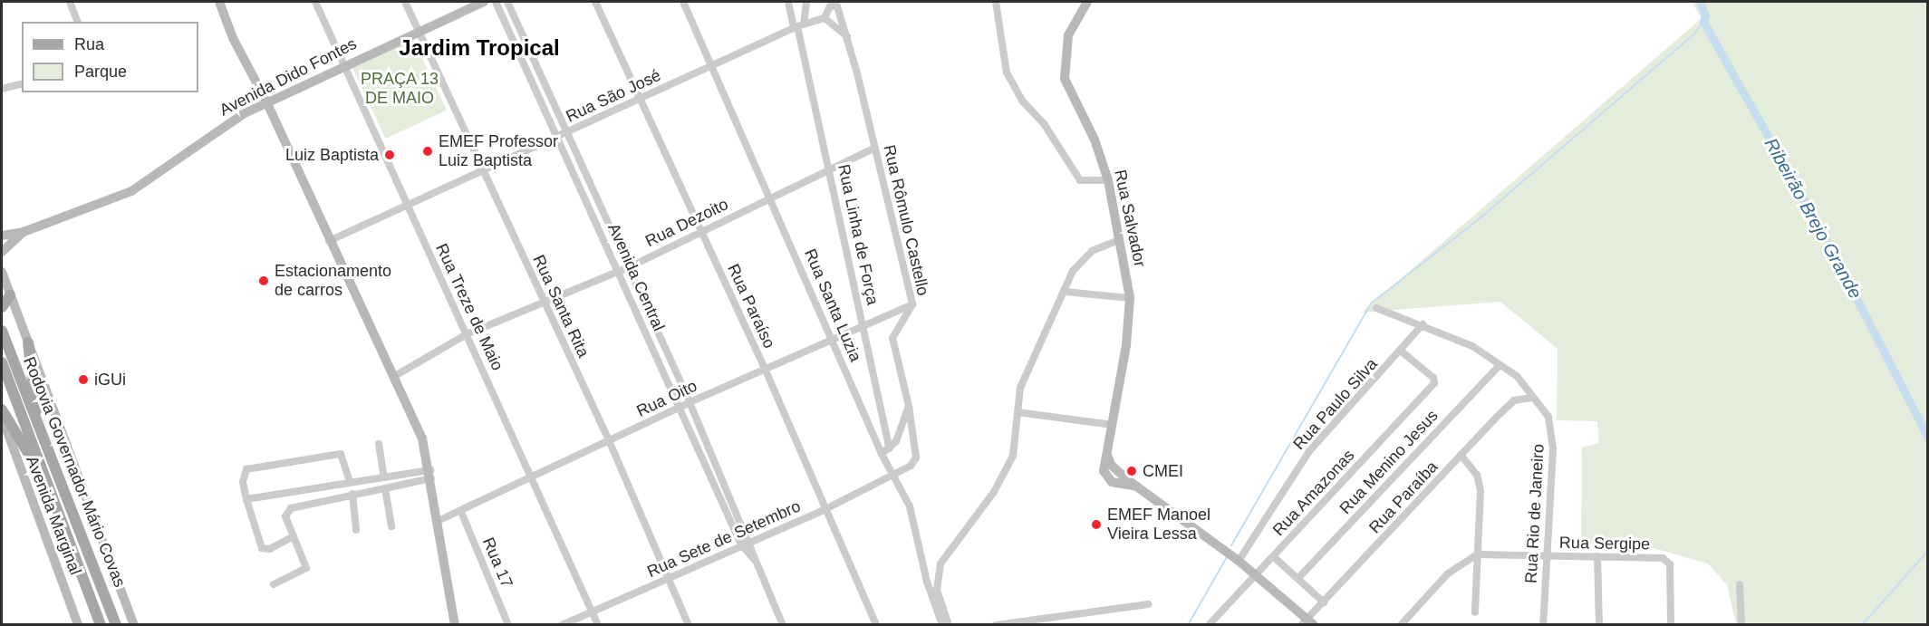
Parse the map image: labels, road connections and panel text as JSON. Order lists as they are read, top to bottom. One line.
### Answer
{"streets":{"main road":["Rodovia Governador Mário Covas"],"street":["Avenida Dido Fontes","Rua São José","Rua Salvador","Rua Rômulo Castello","Rua Dezoito","Rua Linha de Força","Avenida Central","Rua Santa Luzia","Rua Santa Rita","Rua Paraíso","Rua Treze de Maio","Rua Oito","Rua Paulo Silva","Rua Menino Jesus","Rua Amazonas","Rua Paraíba","Rua Rio de Janeiro","Avenida Marginal","Rua Sete de Setembro","Rua Sergipe","Rua 17"]},"crossings":[["Avenida Dido Fontes","Rua Santa Rita"],["Avenida Dido Fontes","Rua Treze de Maio"],["Rua São José","Rua Linha de Força"],["Rua São José","Avenida Central"],["Rua São José","Rua Santa Luzia"],["Rua São José","Rua Santa Rita"],["Rua São José","Rua Paraíso"],["Rua São José","Rua Treze de Maio"],["Rua Salvador","Rua Paulo Silva"],["Rua Salvador","Rua Amazonas"],["Rua Salvador","Rua Paraíba"],["Rua Rômulo Castello","Rua Dezoito"],["Rua Rômulo Castello","Rua Santa Luzia"],["Rua Rômulo Castello","Rua Oito"],["Rua Rômulo Castello","Rua Sete de Setembro"],["Rua Dezoito","Rua Linha de Força"],["Rua Dezoito","Avenida Central"],["Rua Dezoito","Rua Santa Luzia"],["Rua Dezoito","Rua Santa Rita"],["Rua Dezoito","Rua Paraíso"],["Rua Dezoito","Rua Treze de Maio"],["Rua Linha de Força","Rua Oito"],["Avenida Central","Rua Oito"],["Avenida Central","Rua Sete de Setembro"],["Rua Santa Luzia","Rua Oito"],["Rua Santa Luzia","Rua Sete de Setembro"],["Rua Santa Rita","Rua Oito"],["Rua Santa Rita","Rua Sete de Setembro"],["Rua Paraíso","Rua Oito"],["Rua Paraíso","Rua Sete de Setembro"],["Rua Treze de Maio","Rua Oito"],["Rua Treze de Maio","Rua Sete de Setembro"],["Rua Oito","Rua 17"],["Rua Paulo Silva","Rua Amazonas"],["Rua Paulo Silva","Rua Rio de Janeiro"],["Rua Menino Jesus","Rua Rio de Janeiro"],["Rua Paraíba","Rua Rio de Janeiro"],["Rua Rio de Janeiro","Rua Sergipe"]],"districts":["Jardim Tropical"],"water":["Ribeirão Brejo Grande"],"parks":["PRAÇA 13 DE MAIO"],"places":["EMEF Professor Luiz Baptista","Luiz Baptista","Estacionamento de carros","iGUi","CMEI","EMEF Manoel Vieira Lessa"],"legend":["Rua","Parque"]}
